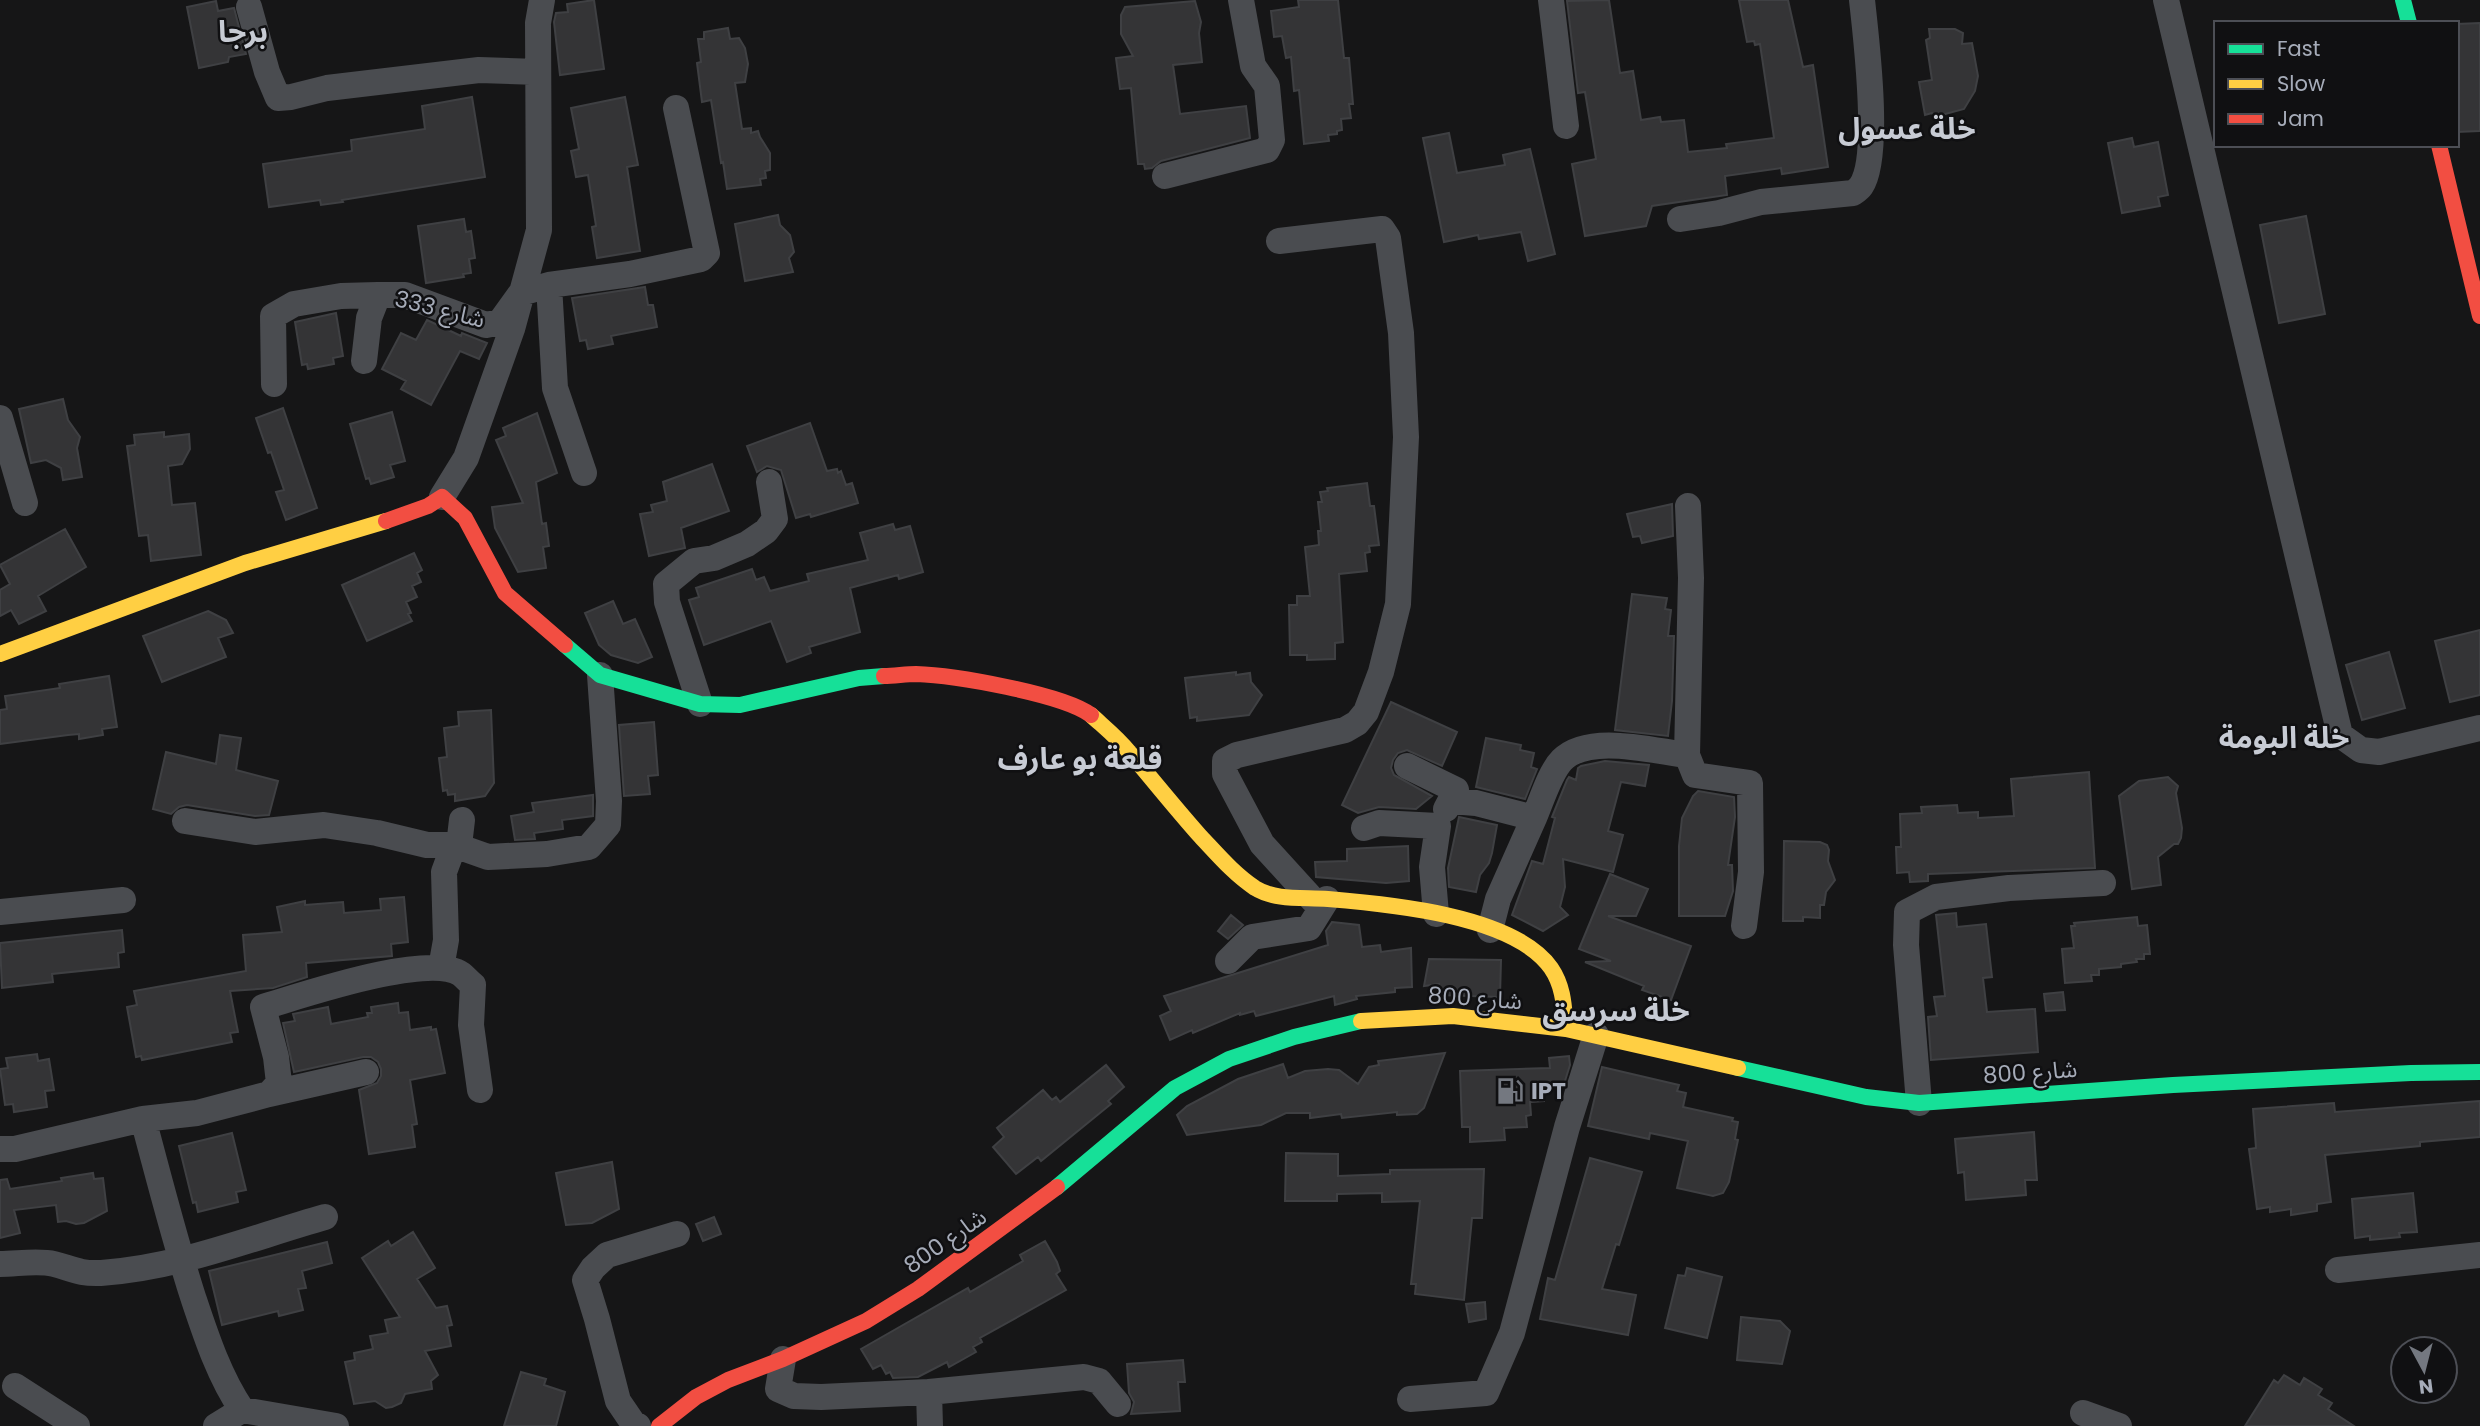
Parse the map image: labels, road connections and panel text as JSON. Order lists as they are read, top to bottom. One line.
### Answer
{"streets":{"main road":["شارع 800"],"street":["شارع 333"]},"districts":["برجا","خلة عسول","خلة البومة","قلعة بو عارف","خلة سرسق"],"places":{"fuel station":["IPT"]},"legend":["Fast","Slow","Jam"],"north":"bottom"}
